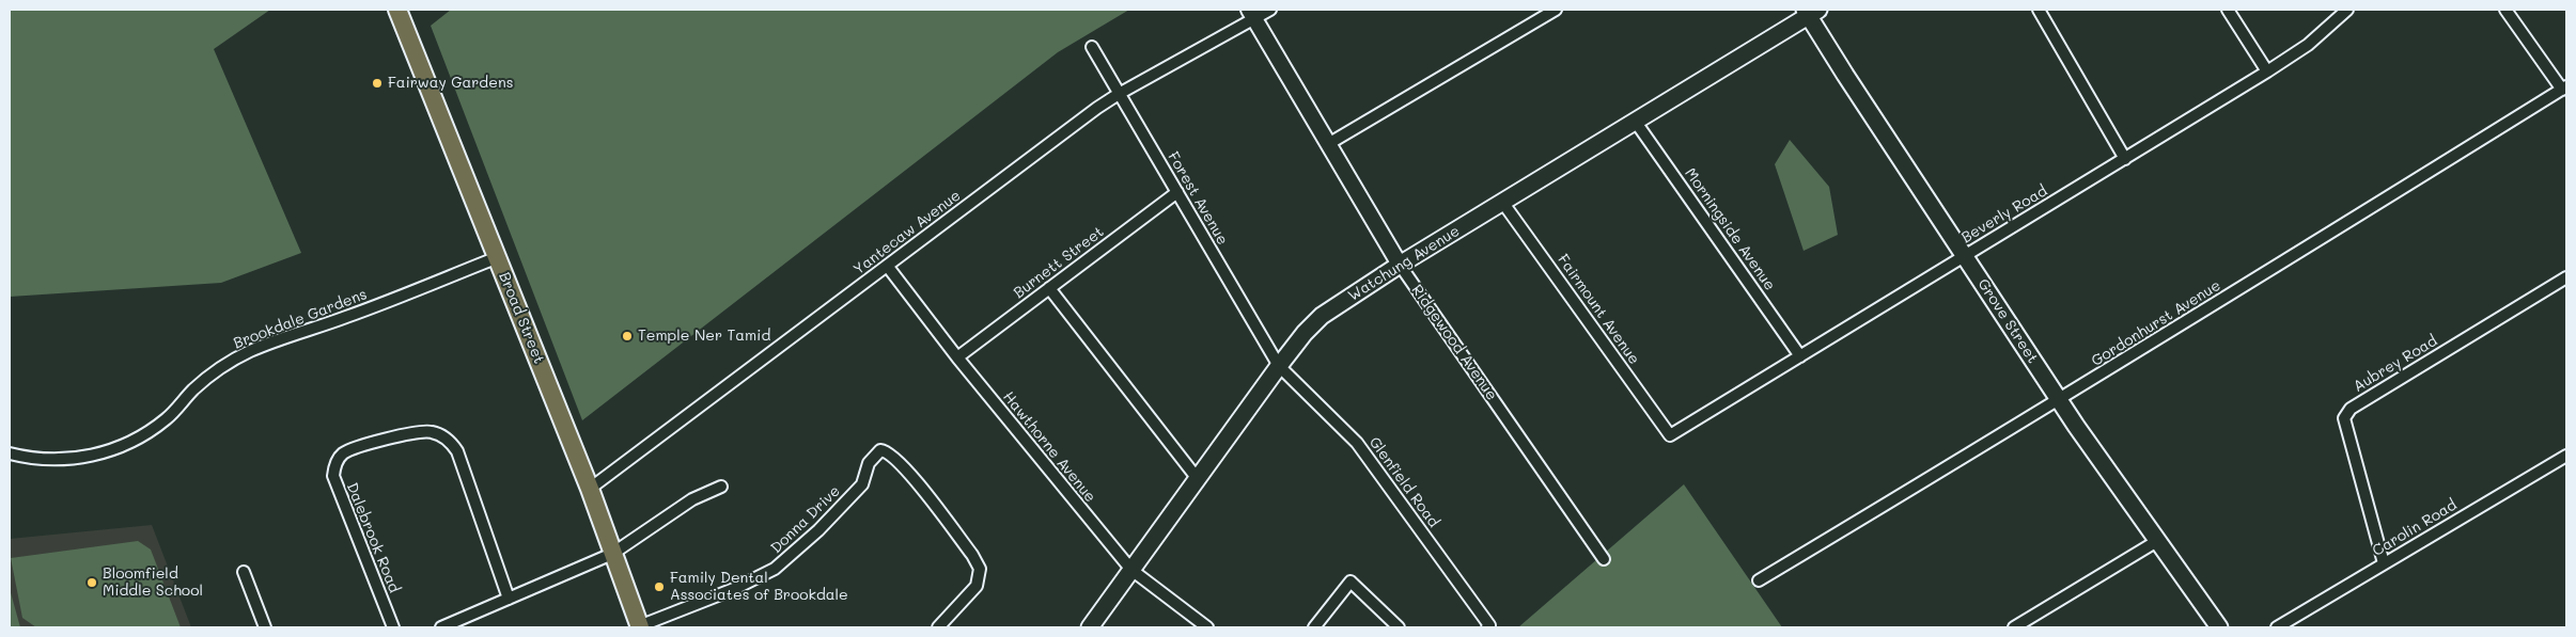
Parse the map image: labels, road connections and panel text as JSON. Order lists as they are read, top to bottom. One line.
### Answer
{"streets":{"main road":["Watchung Avenue","Broad Street","Grove Street"],"street":["Forest Avenue","Beverly Road","Morningside Avenue","Yantecaw Avenue","Burnett Street","Fairmount Avenue","Brookdale Gardens","Gordonhurst Avenue","Ridgewood Avenue","Aubrey Road","Hawthorne Avenue","Glenfield Road","Donna Drive","Carolin Road","Dalebrook Road"]},"crossings":[["Forest Avenue","Yantecaw Avenue"],["Forest Avenue","Burnett Street"],["Forest Avenue","Watchung Avenue"],["Forest Avenue","Glenfield Road"],["Beverly Road","Morningside Avenue"],["Beverly Road","Fairmount Avenue"],["Beverly Road","Grove Street"],["Morningside Avenue","Watchung Avenue"],["Yantecaw Avenue","Broad Street"],["Yantecaw Avenue","Ridgewood Avenue"],["Yantecaw Avenue","Hawthorne Avenue"],["Burnett Street","Hawthorne Avenue"],["Watchung Avenue","Fairmount Avenue"],["Watchung Avenue","Grove Street"],["Watchung Avenue","Ridgewood Avenue"],["Watchung Avenue","Hawthorne Avenue"],["Watchung Avenue","Glenfield Road"],["Broad Street","Brookdale Gardens"],["Broad Street","Donna Drive"],["Grove Street","Gordonhurst Avenue"],["Aubrey Road","Carolin Road"]],"places":["Fairway Gardens","Temple Ner Tamid","Bloomfield Middle School","Family Dental Associates of Brookdale"]}
